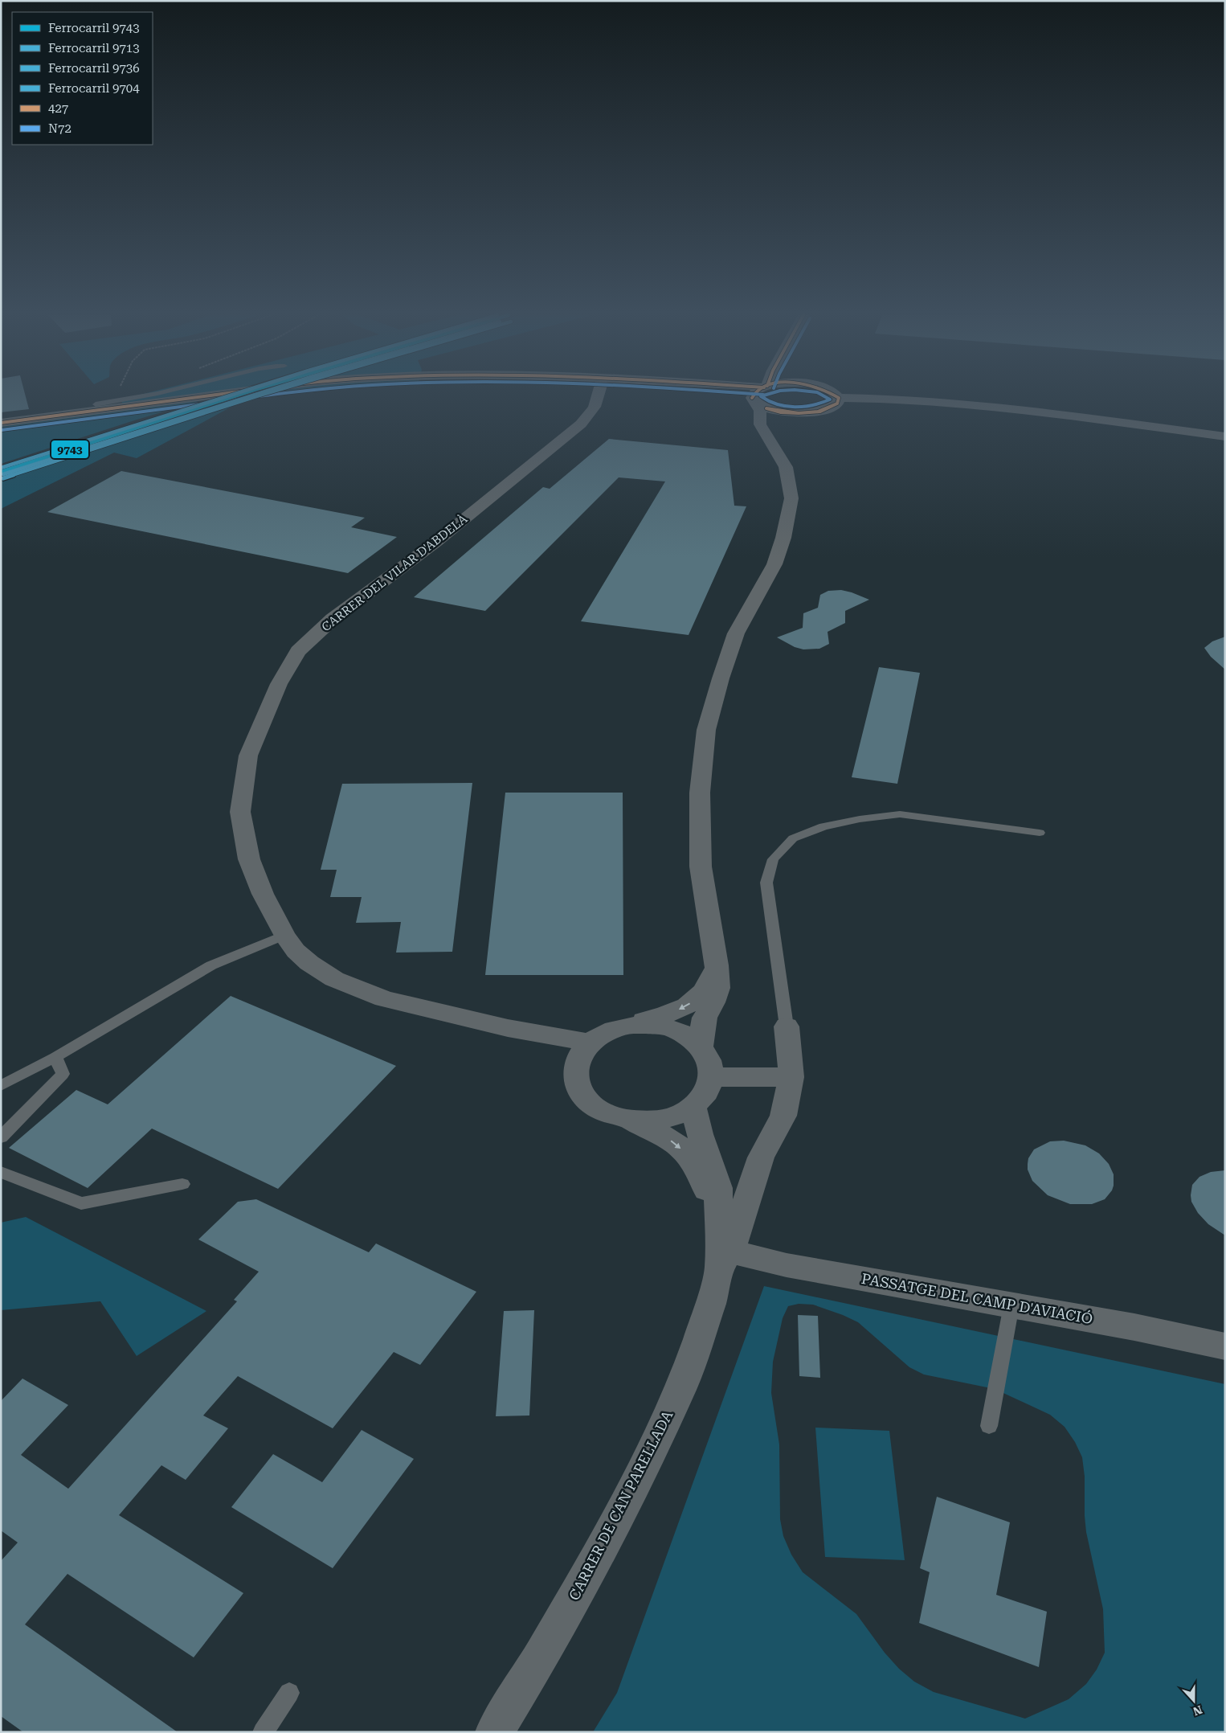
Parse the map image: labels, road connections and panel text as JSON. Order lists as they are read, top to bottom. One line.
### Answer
{"streets":{"street":["CARRER DEL VILAR D'ABDELÀ","PASSATGE DEL CAMP D'AVIACIÓ","CARRER DE CAN PARELLADA"]},"crossings":[["CARRER DEL VILAR D'ABDELÀ","CARRER DE CAN PARELLADA"],["PASSATGE DEL CAMP D'AVIACIÓ","CARRER DE CAN PARELLADA"]],"lines":["rail line 9743","rail line 9713","rail line 9736","rail line 9704","transit line 427","transit line N72"],"legend":["Ferrocarril 9743","Ferrocarril 9713","Ferrocarril 9736","Ferrocarril 9704","427","N72"],"north":"bottom"}
